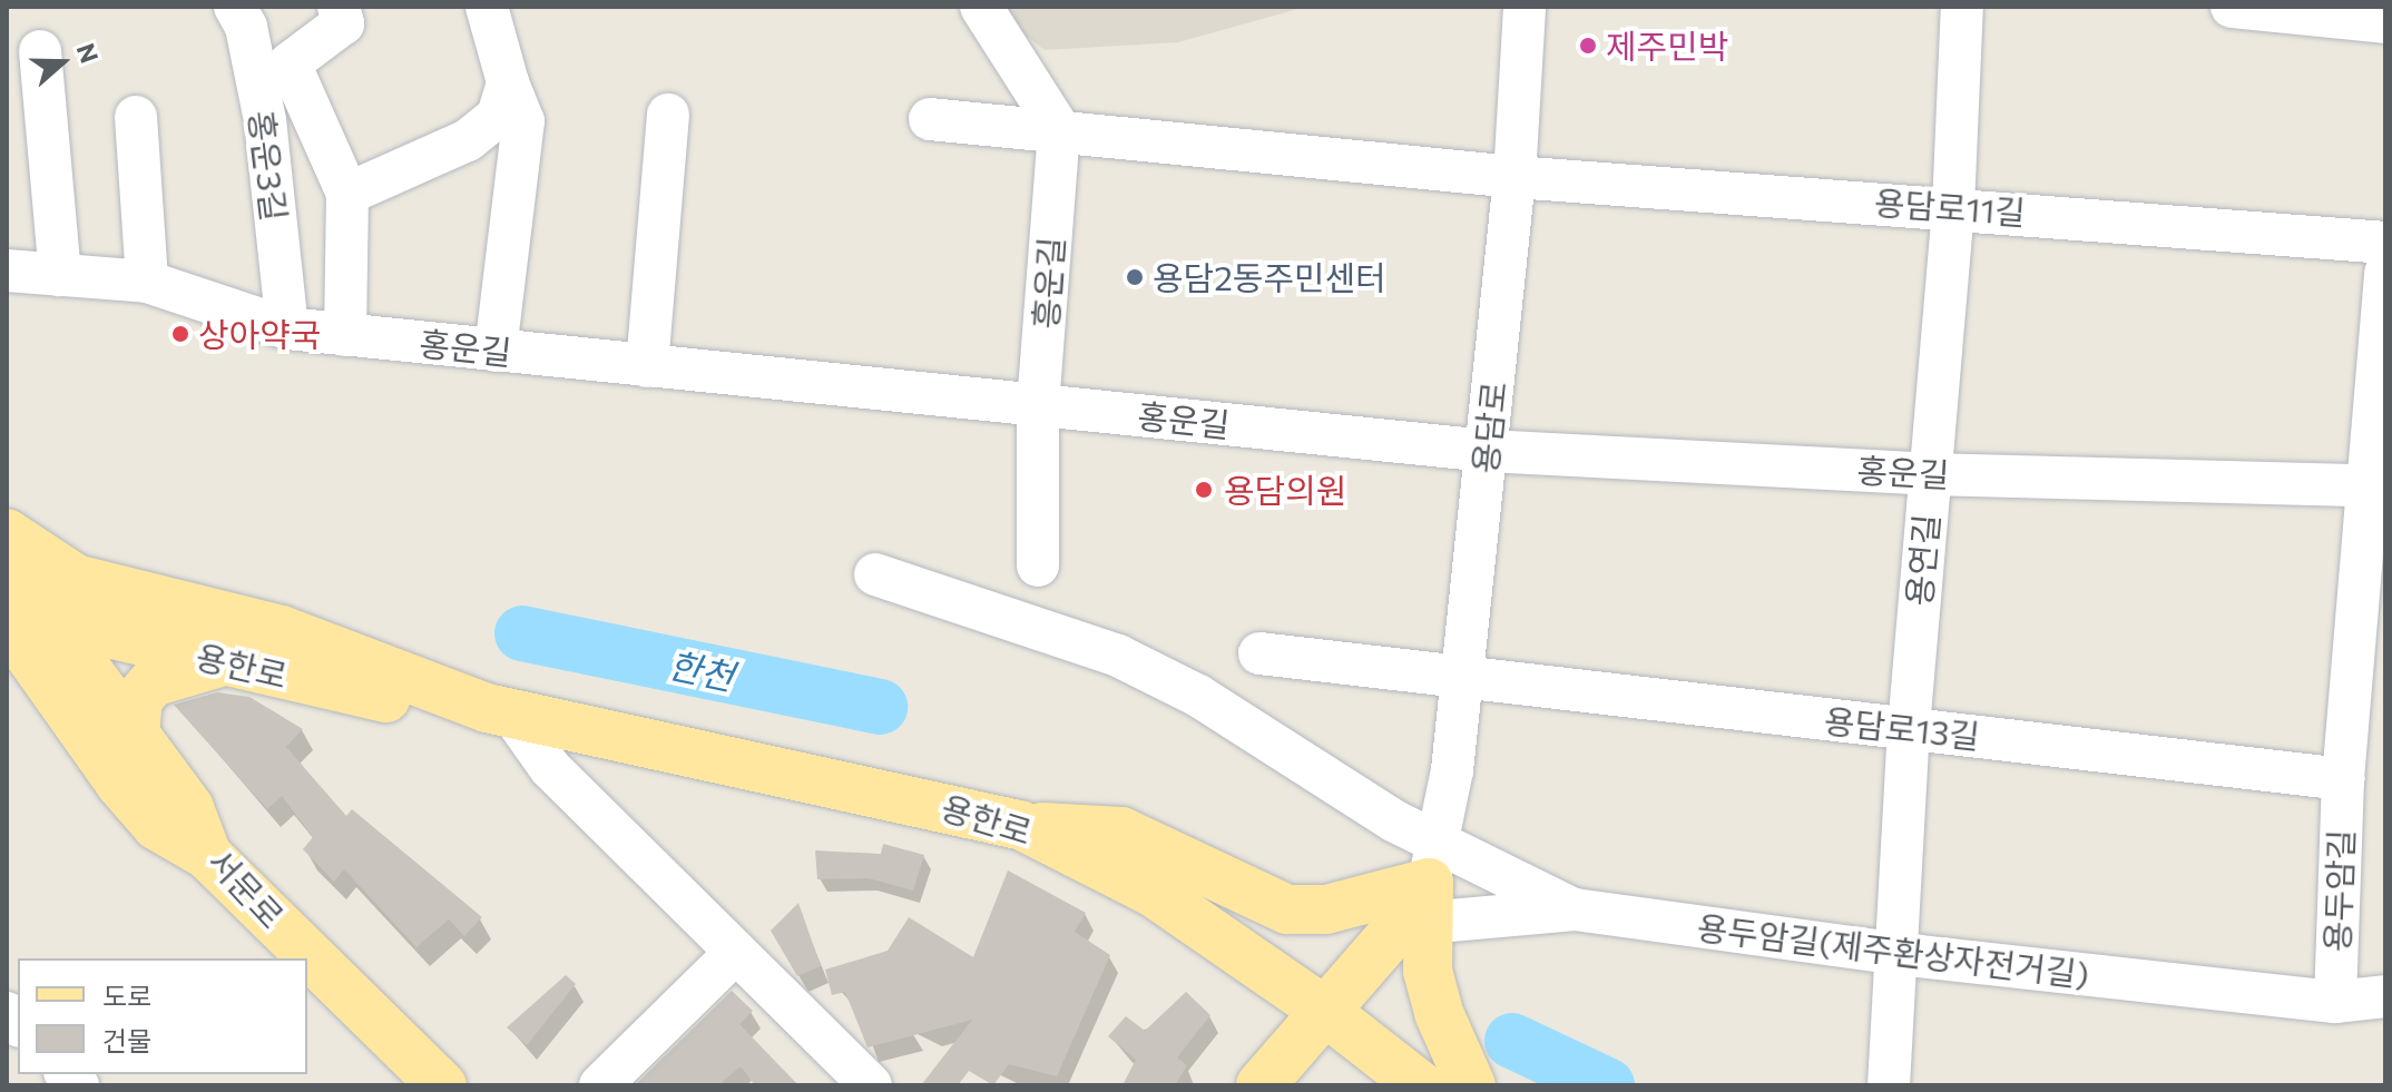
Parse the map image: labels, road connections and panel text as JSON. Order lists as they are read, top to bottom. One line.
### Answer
{"streets":{"main road":["용한로","서문로"],"street":["홍운3길","용담로11길","흥운길","홍운길","용담로","용연길","용담로13길","용두암길","용두암길(제주환상자전거길)"]},"crossings":[["홍운3길","홍운길"],["용담로11길","용담로"],["용담로11길","용연길"],["흥운길","홍운길"],["홍운길","용담로"],["홍운길","용연길"],["용담로","용담로13길"],["용담로","용두암길(제주환상자전거길)"],["용연길","용담로13길"],["용연길","용두암길(제주환상자전거길)"],["용한로","서문로"],["용담로13길","용두암길"],["용두암길","용두암길(제주환상자전거길)"]],"water":["한천"],"places":["제주민박","용담2동주민센터","상아약국","용담의원"],"legend":["도로","건물"],"north":"right"}
